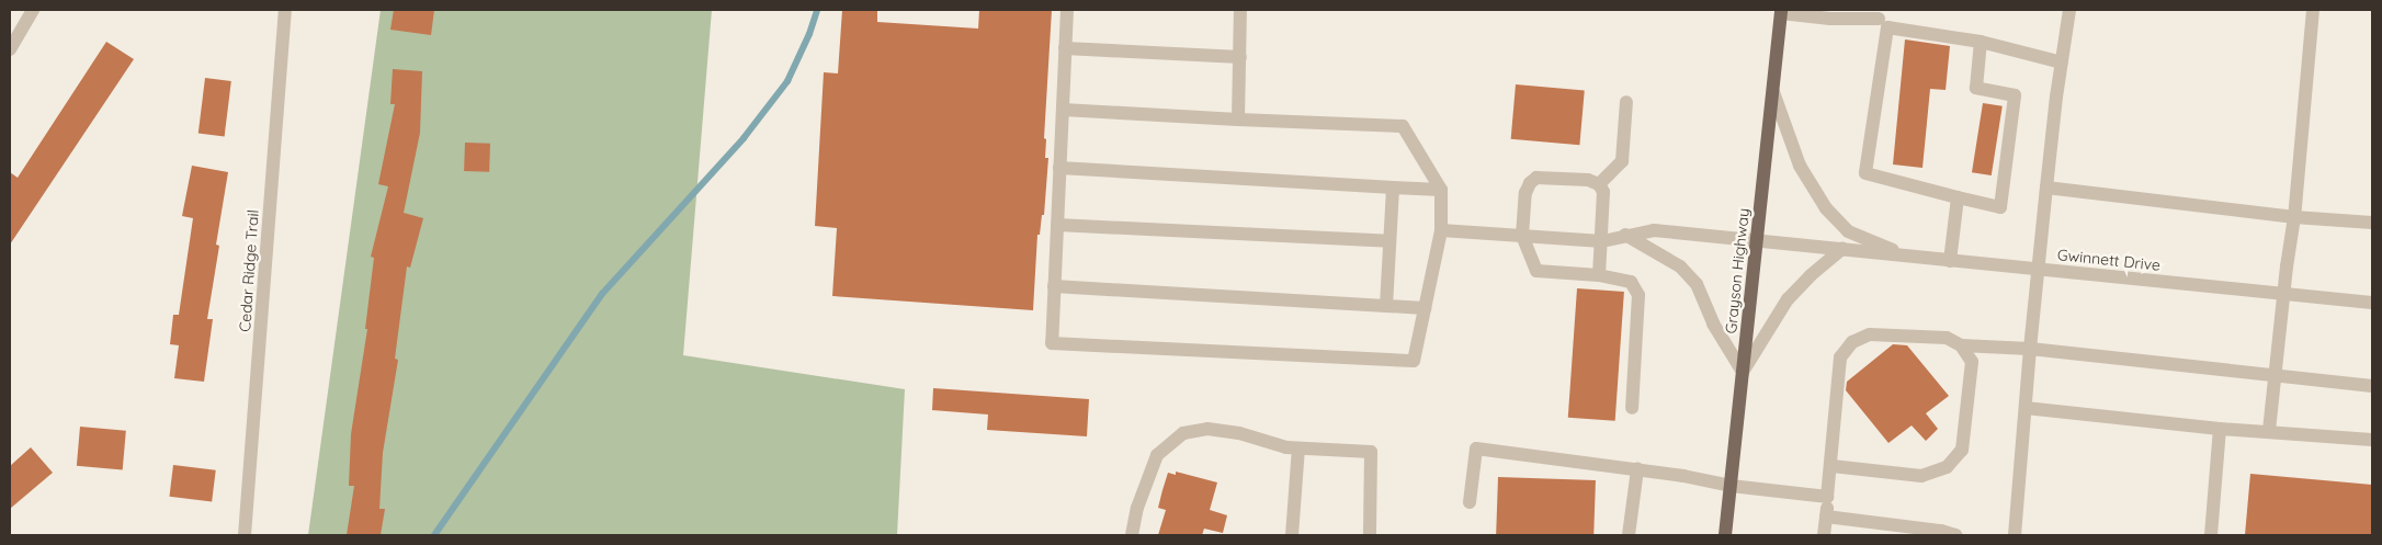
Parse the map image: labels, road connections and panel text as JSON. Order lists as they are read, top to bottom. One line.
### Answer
{"streets":{"main road":["Grayson Highway"],"street":["Gwinnett Drive","Cedar Ridge Trail"]},"crossings":[["Gwinnett Drive","Grayson Highway"]]}
